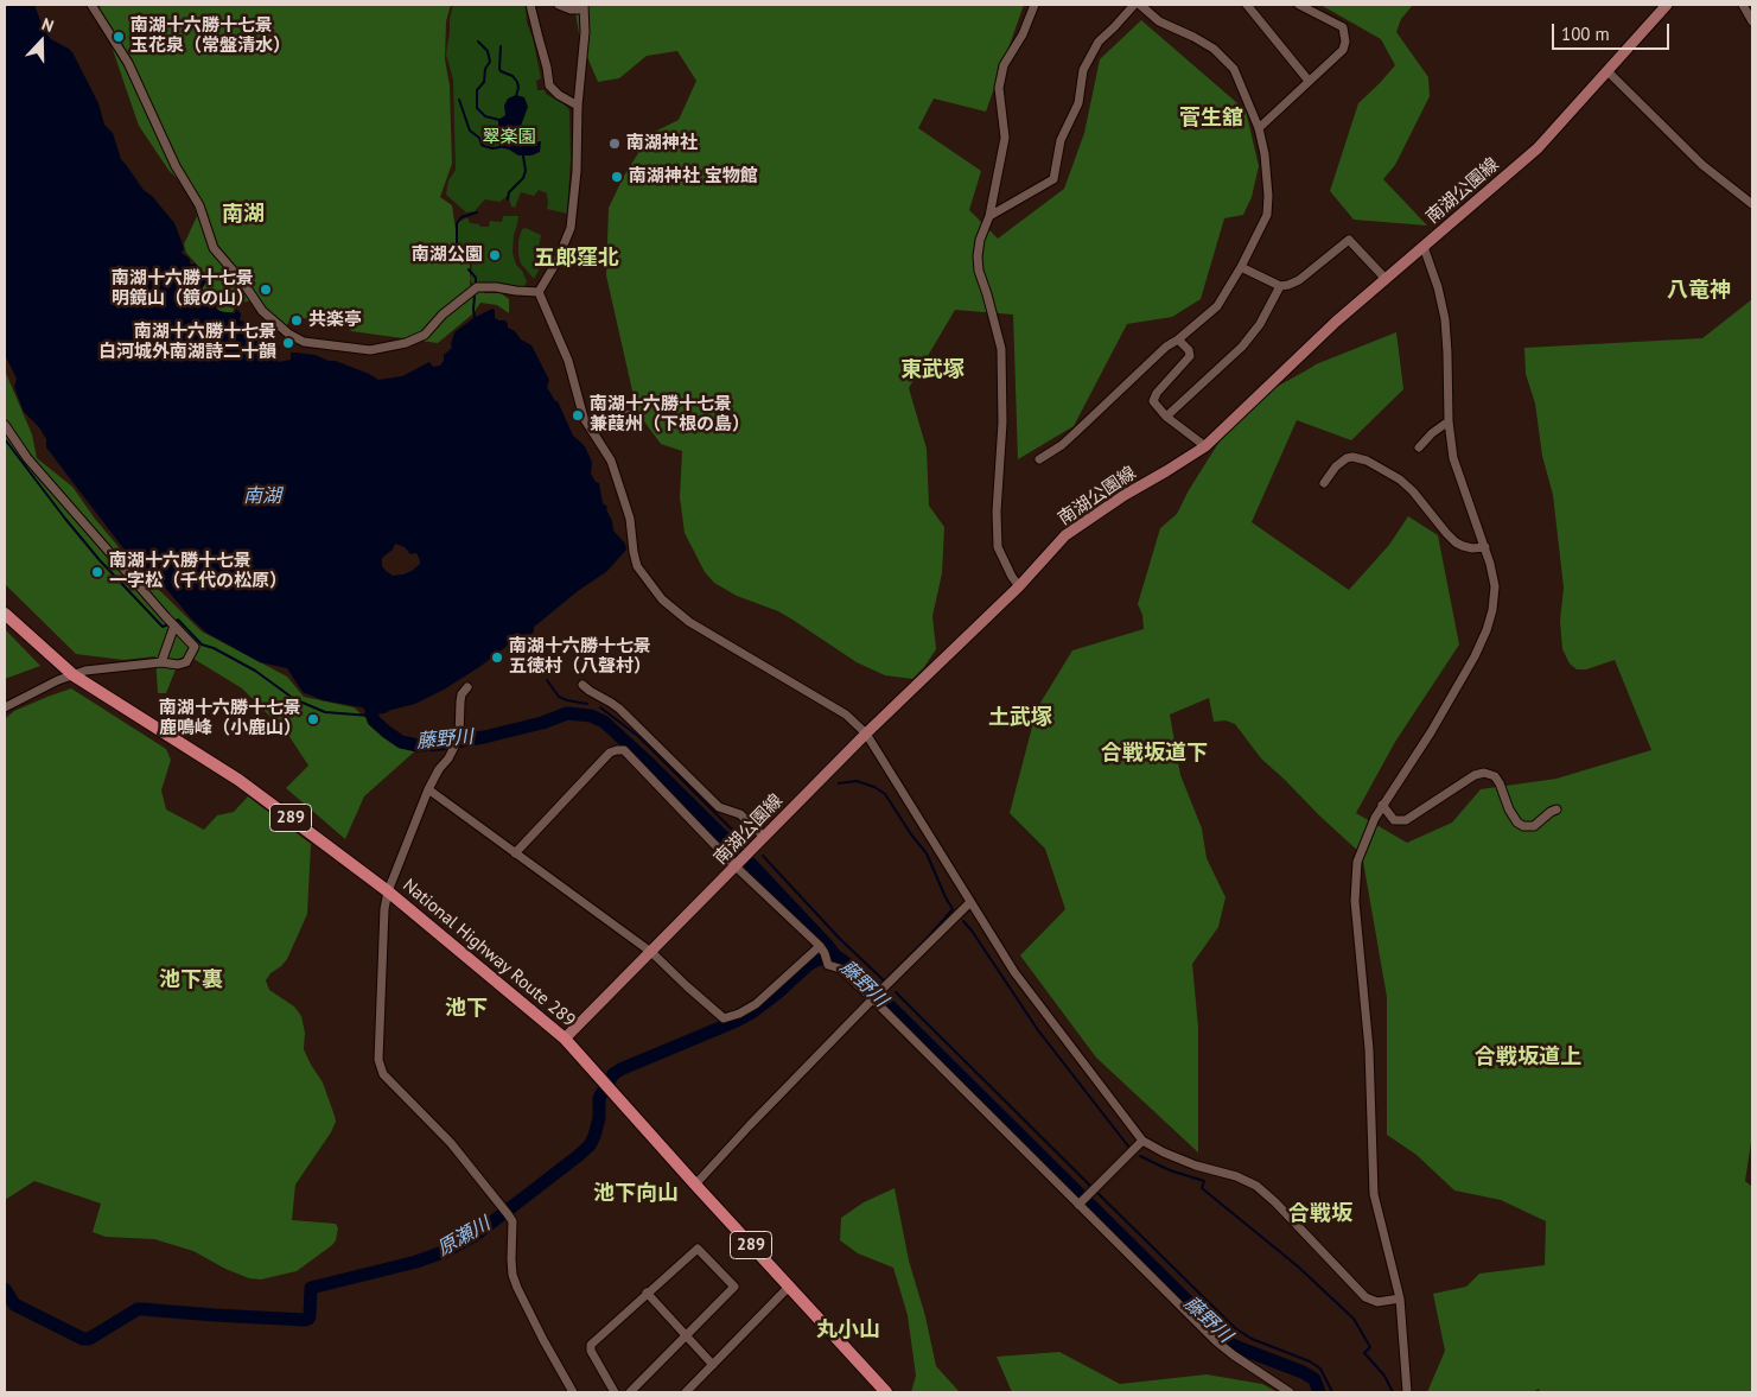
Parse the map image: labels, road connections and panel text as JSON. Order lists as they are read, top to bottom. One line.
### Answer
{"streets":{"highway":["289","National Highway Route 289"],"main road":["南湖公園線"]},"crossings":[["南湖公園線","National Highway Route 289"]],"districts":["菅生舘","南湖","五郎窪北","八竜神","東武塚","土武塚","合戦坂道下","池下裏","池下","合戦坂道上","池下向山","合戦坂","丸小山"],"water":["南湖","藤野川","原瀬川"],"parks":["翠楽園"],"places":["南湖十六勝十七景 玉花泉（常盤清水）","南湖神社","南湖神社 宝物館","南湖公園","南湖十六勝十七景 明鏡山（鏡の山）","共楽亭","南湖十六勝十七景 白河城外南湖詩二十韻","南湖十六勝十七景 兼葭州（下根の島）","南湖十六勝十七景 一字松（千代の松原）","南湖十六勝十七景 五徳村（八聲村）","南湖十六勝十七景 鹿鳴峰（小鹿山）"],"scale_bar":"100 m","north":"top"}
